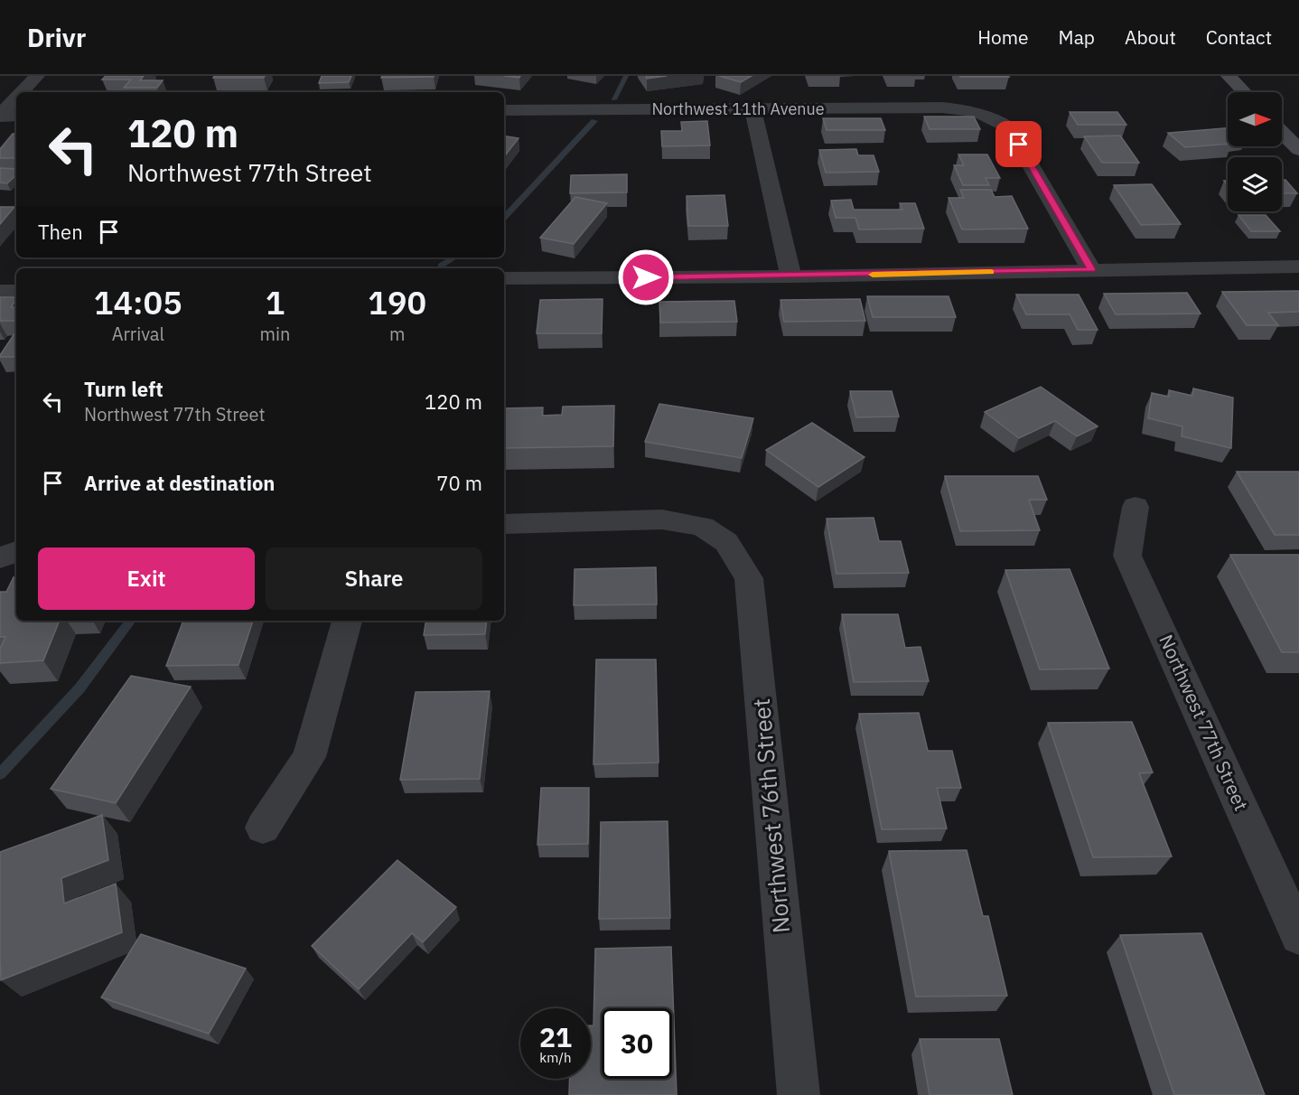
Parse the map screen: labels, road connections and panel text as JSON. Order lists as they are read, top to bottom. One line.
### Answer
{"streets":{"street":["Northwest 11th Avenue","Northwest 77th Street","Northwest 76th Street"]},"north":"right","page":{"header":"Drivr","nav":["Home","Map","About","Contact"],"turn":["120 m","Northwest 77th Street"],"then":"Then","eta":["14:05","Arrival","1","min","190","m"],"list":[{"name":"Turn left","note":"Northwest 77th Street","value":"120 m"},{"name":"Arrive at destination","value":"70 m"}],"buttons":["Exit","Share"],"speed":"21 km/h","limit":"30"}}
